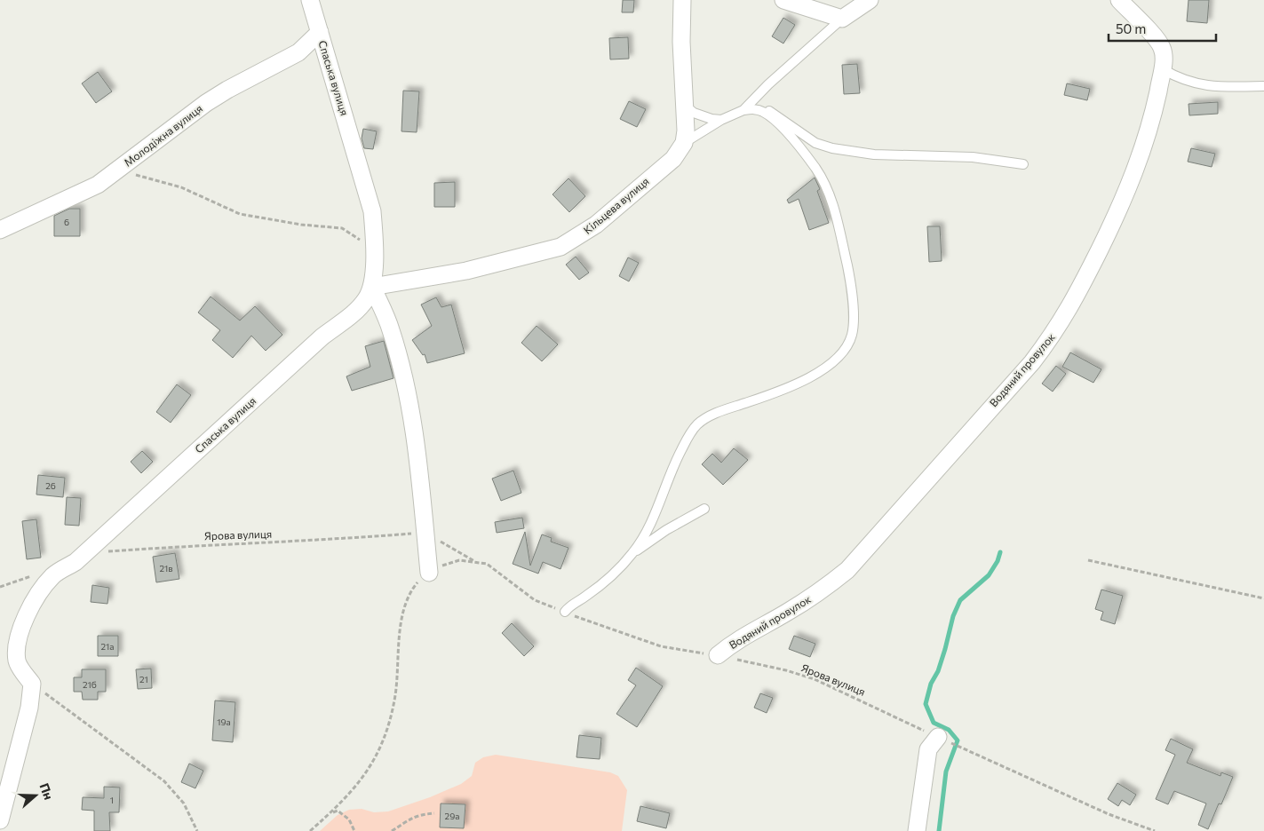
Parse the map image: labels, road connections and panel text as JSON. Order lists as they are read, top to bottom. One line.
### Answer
{"streets":{"street":["Спаська вулиця","Молодіжна вулиця","Кільцева вулиця","Водяний провулок"],"path":["Ярова вулиця"]},"crossings":[["Спаська вулиця","Молодіжна вулиця"],["Спаська вулиця","Кільцева вулиця"],["Спаська вулиця","Ярова вулиця"],["Водяний провулок","Ярова вулиця"]],"house_numbers":["6","26","21в","21а","21","21б","19а","1","29а"],"scale_bar":"50 m","north":"right"}
